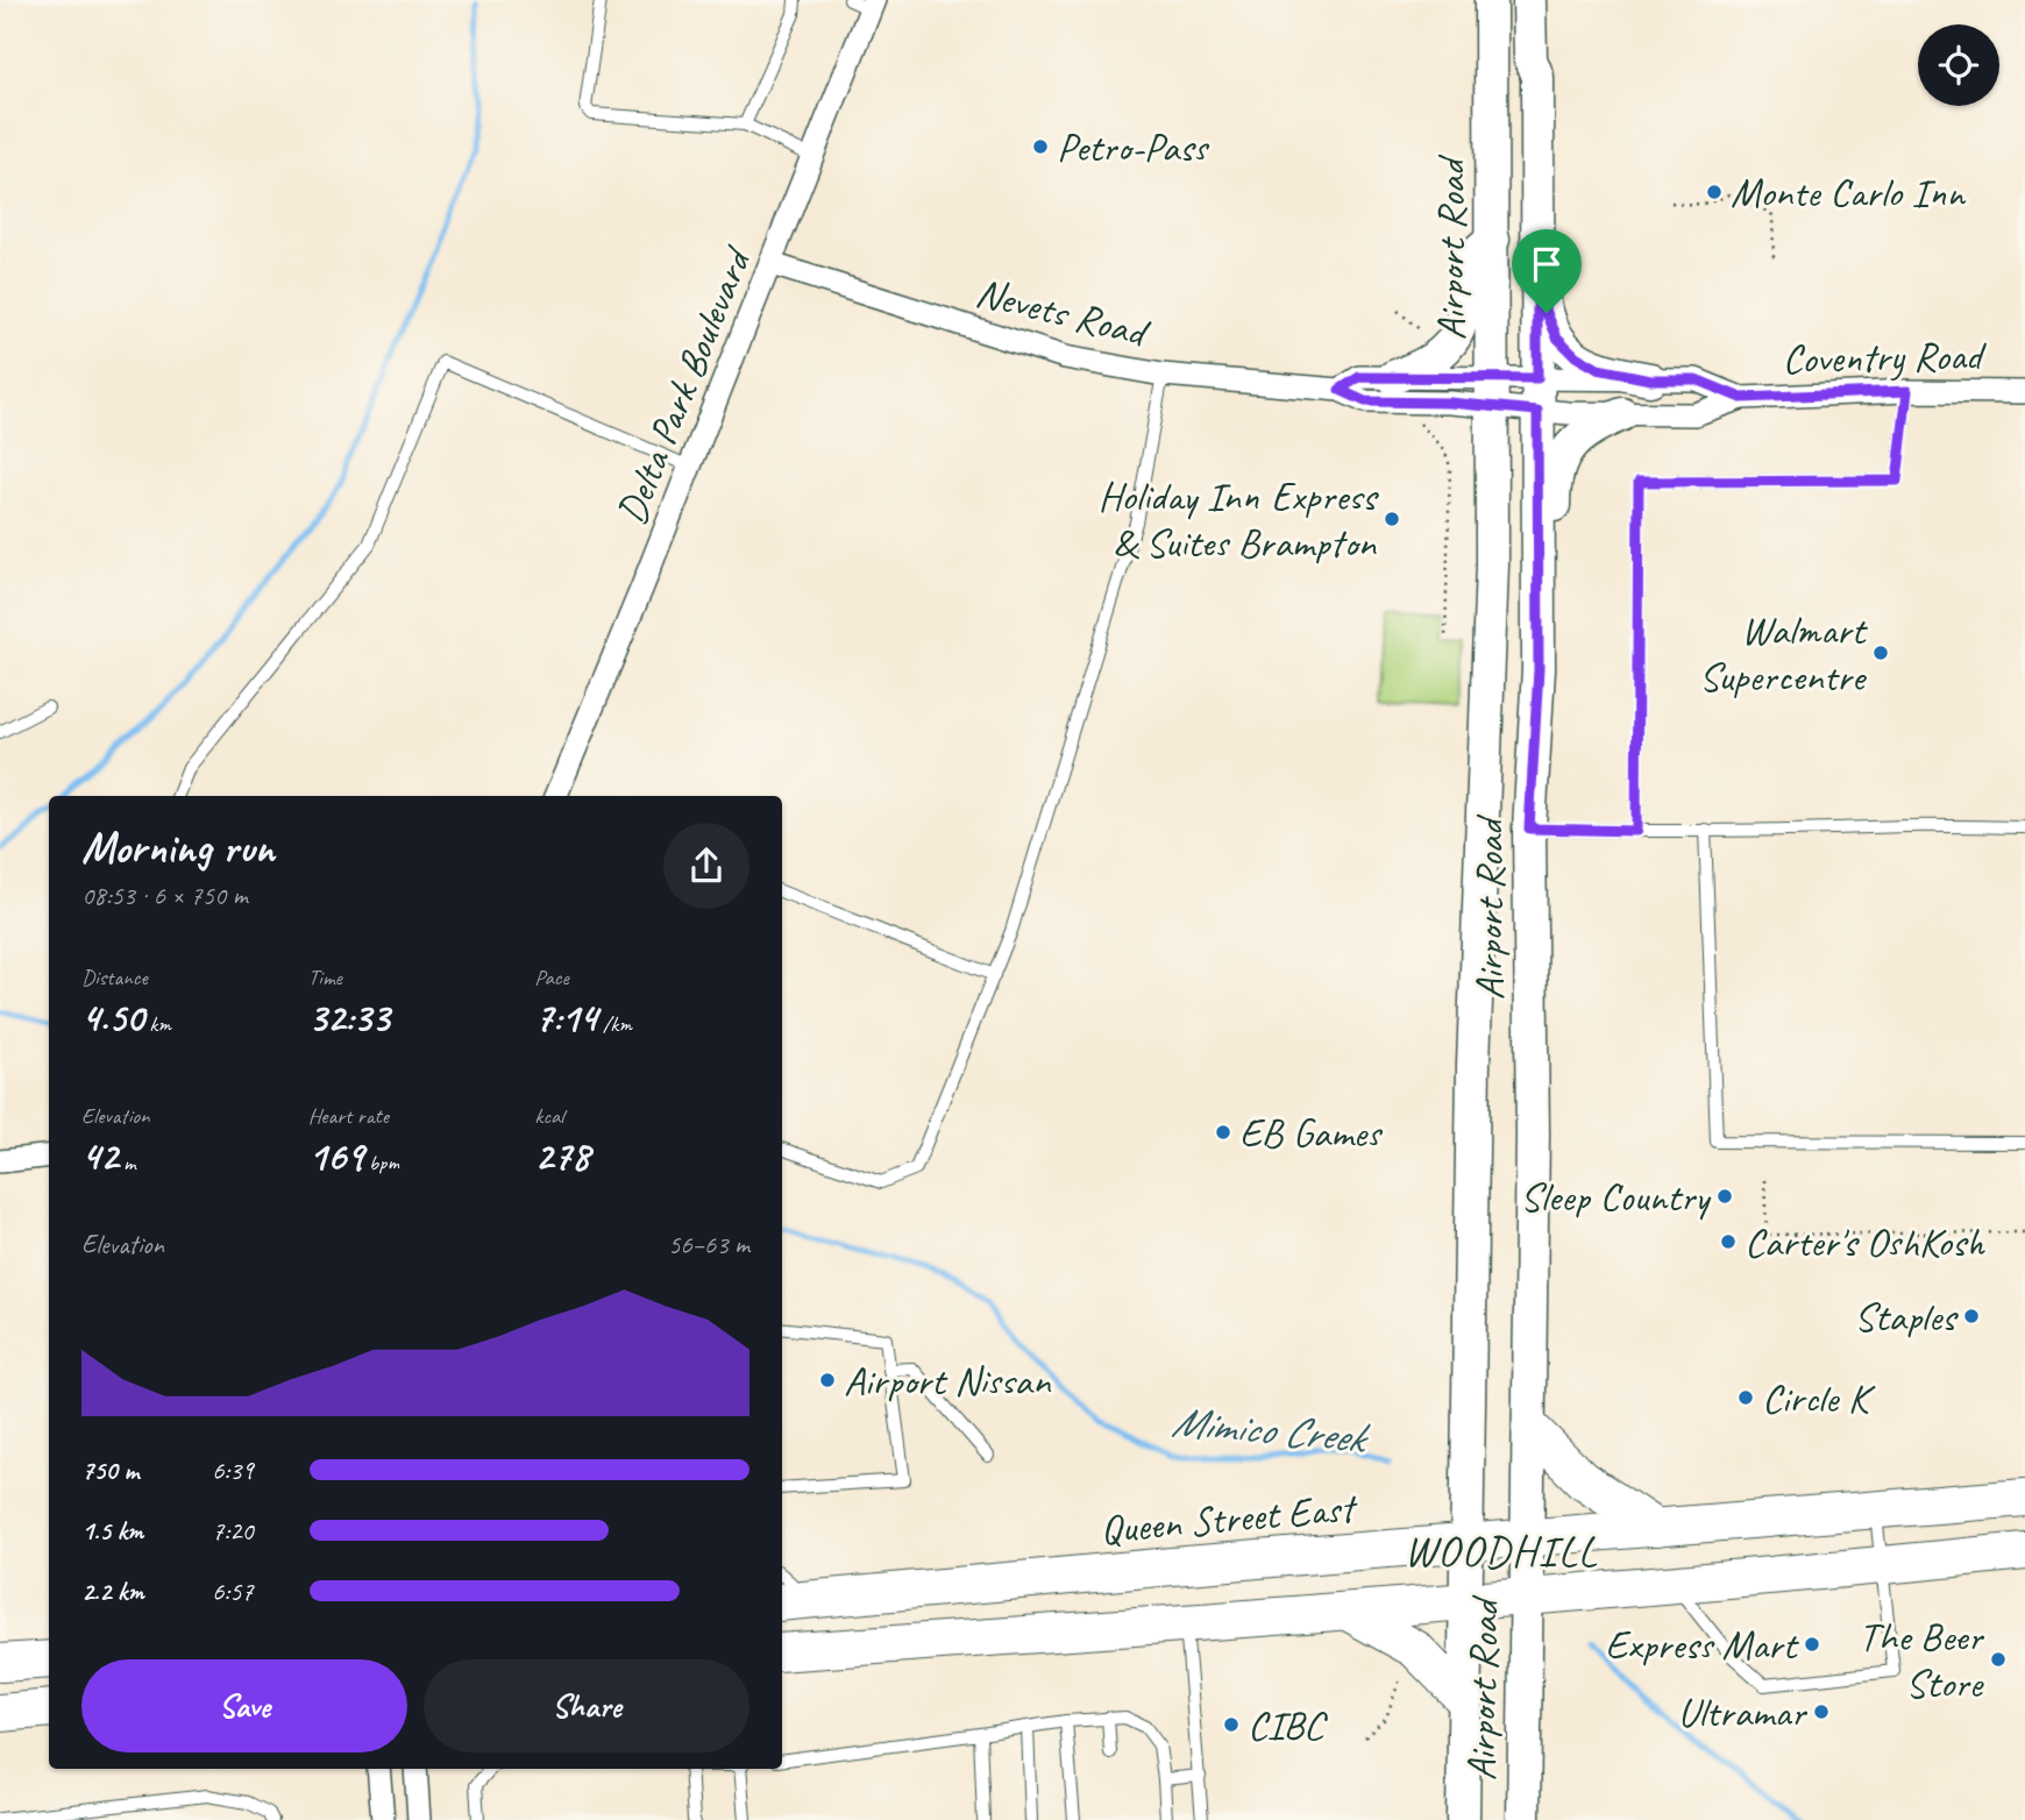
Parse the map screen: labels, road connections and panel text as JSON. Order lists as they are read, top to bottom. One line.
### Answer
{"streets":{"main road":["Airport Road","Queen Street East"],"street":["Nevets Road","Coventry Road","Delta Park Boulevard"]},"crossings":[["Airport Road","Nevets Road"],["Airport Road","Coventry Road"],["Airport Road","Queen Street East"],["Nevets Road","Coventry Road"],["Nevets Road","Delta Park Boulevard"]],"districts":["WOODHILL"],"water":["Mimico Creek"],"places":["Petro-Pass","Monte Carlo Inn","Holiday Inn Express & Suites Brampton","Walmart Supercentre","EB Games","Sleep Country","Carter's OshKosh","Staples","Airport Nissan","Circle K","Express Mart","The Beer Store","Ultramar","CIBC"],"page":{"heading":["Morning run","08:53 · 6 × 750 m"],"stats":[["Distance","4.50 km"],["Time","32:33"],["Pace","7:14 /km"],["Elevation","42 m"],["Heart rate","169 bpm"],["kcal","278"]],"chart":["Elevation","56–63 m"],"list":[{"name":"750 m","note":"6:39"},{"name":"1.5 km","note":"7:20"},{"name":"2.2 km","note":"6:57"}],"buttons":["Save","Share"]}}
